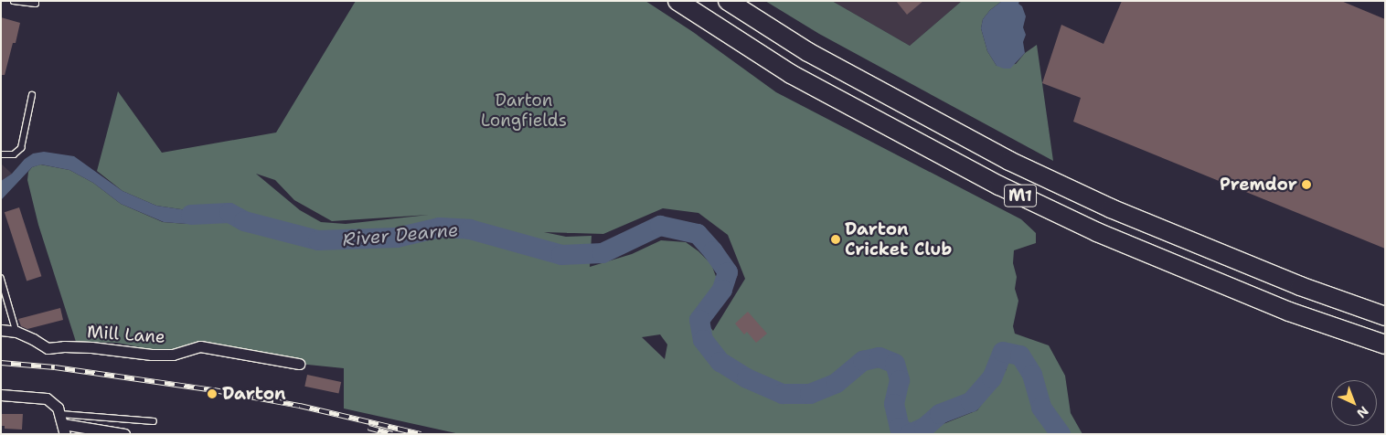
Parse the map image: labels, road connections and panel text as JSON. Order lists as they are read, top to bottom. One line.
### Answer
{"streets":{"highway":["M1"],"street":["Mill Lane"]},"water":["River Dearne"],"parks":["Darton Longfields"],"places":["Premdor","Darton Cricket Club","Darton"],"north":"bottom right"}
